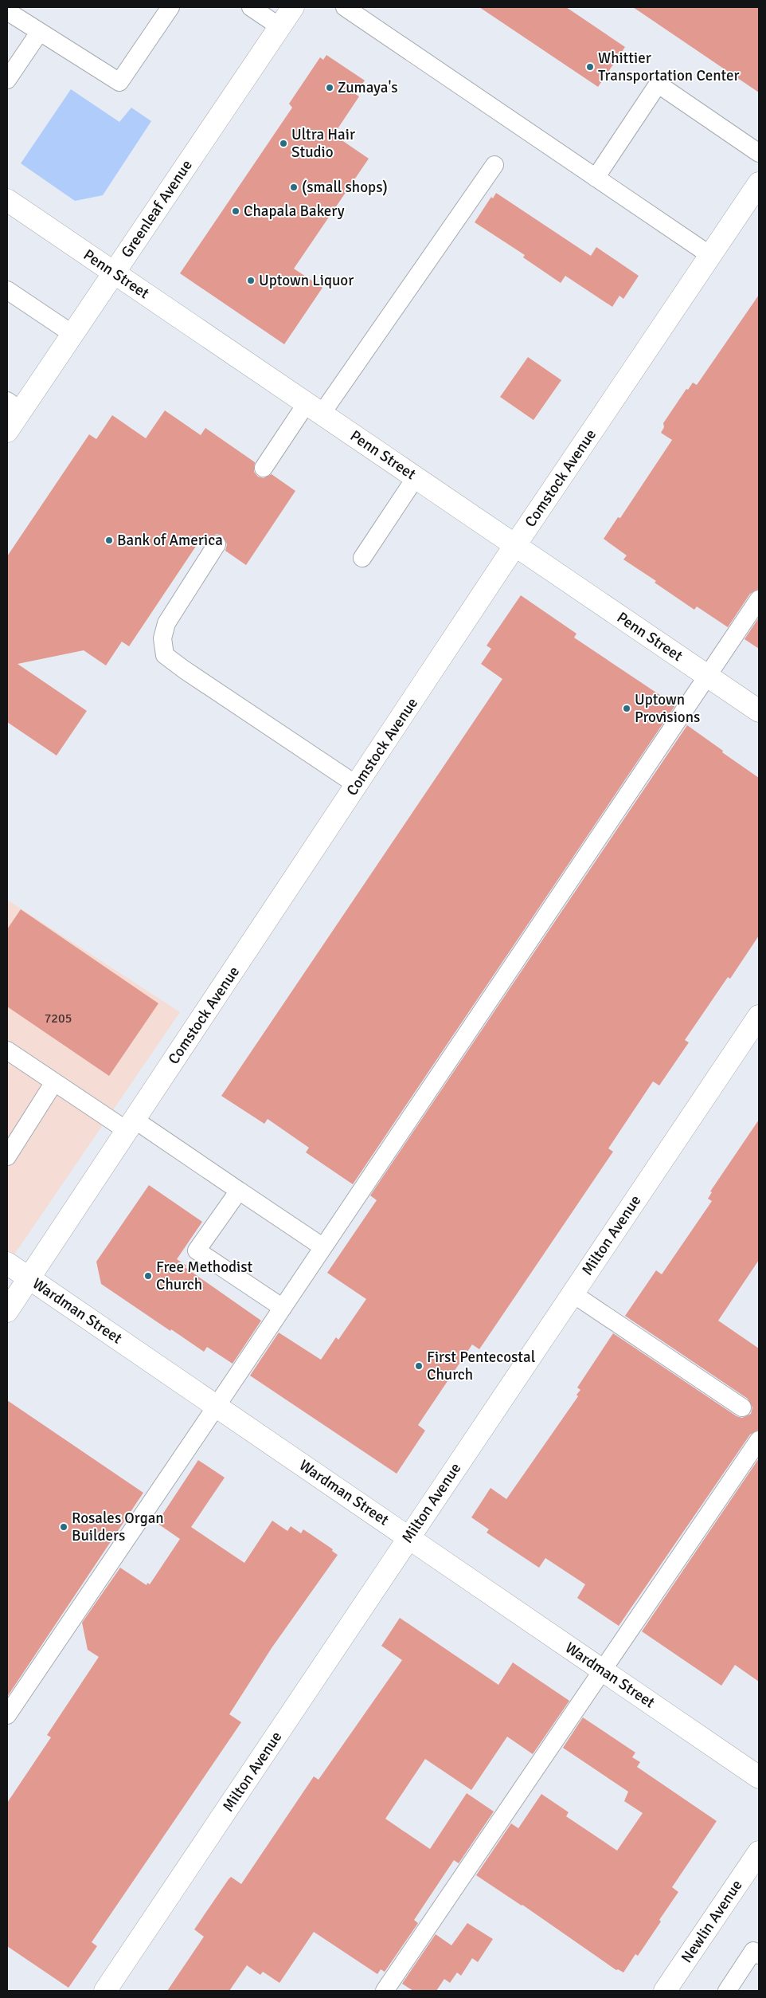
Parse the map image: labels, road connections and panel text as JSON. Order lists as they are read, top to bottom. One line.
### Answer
{"streets":{"street":["Greenleaf Avenue","Penn Street","Comstock Avenue","Milton Avenue","Wardman Street","Newlin Avenue"]},"crossings":[["Greenleaf Avenue","Penn Street"],["Penn Street","Comstock Avenue"],["Comstock Avenue","Wardman Street"],["Milton Avenue","Wardman Street"]],"places":["Whittier Transportation Center","Zumaya's","Ultra Hair Studio","(small shops)","Chapala Bakery","Uptown Liquor","Bank of America","Uptown Provisions","Free Methodist Church","First Pentecostal Church","Rosales Organ Builders"],"house_numbers":["7205"]}
